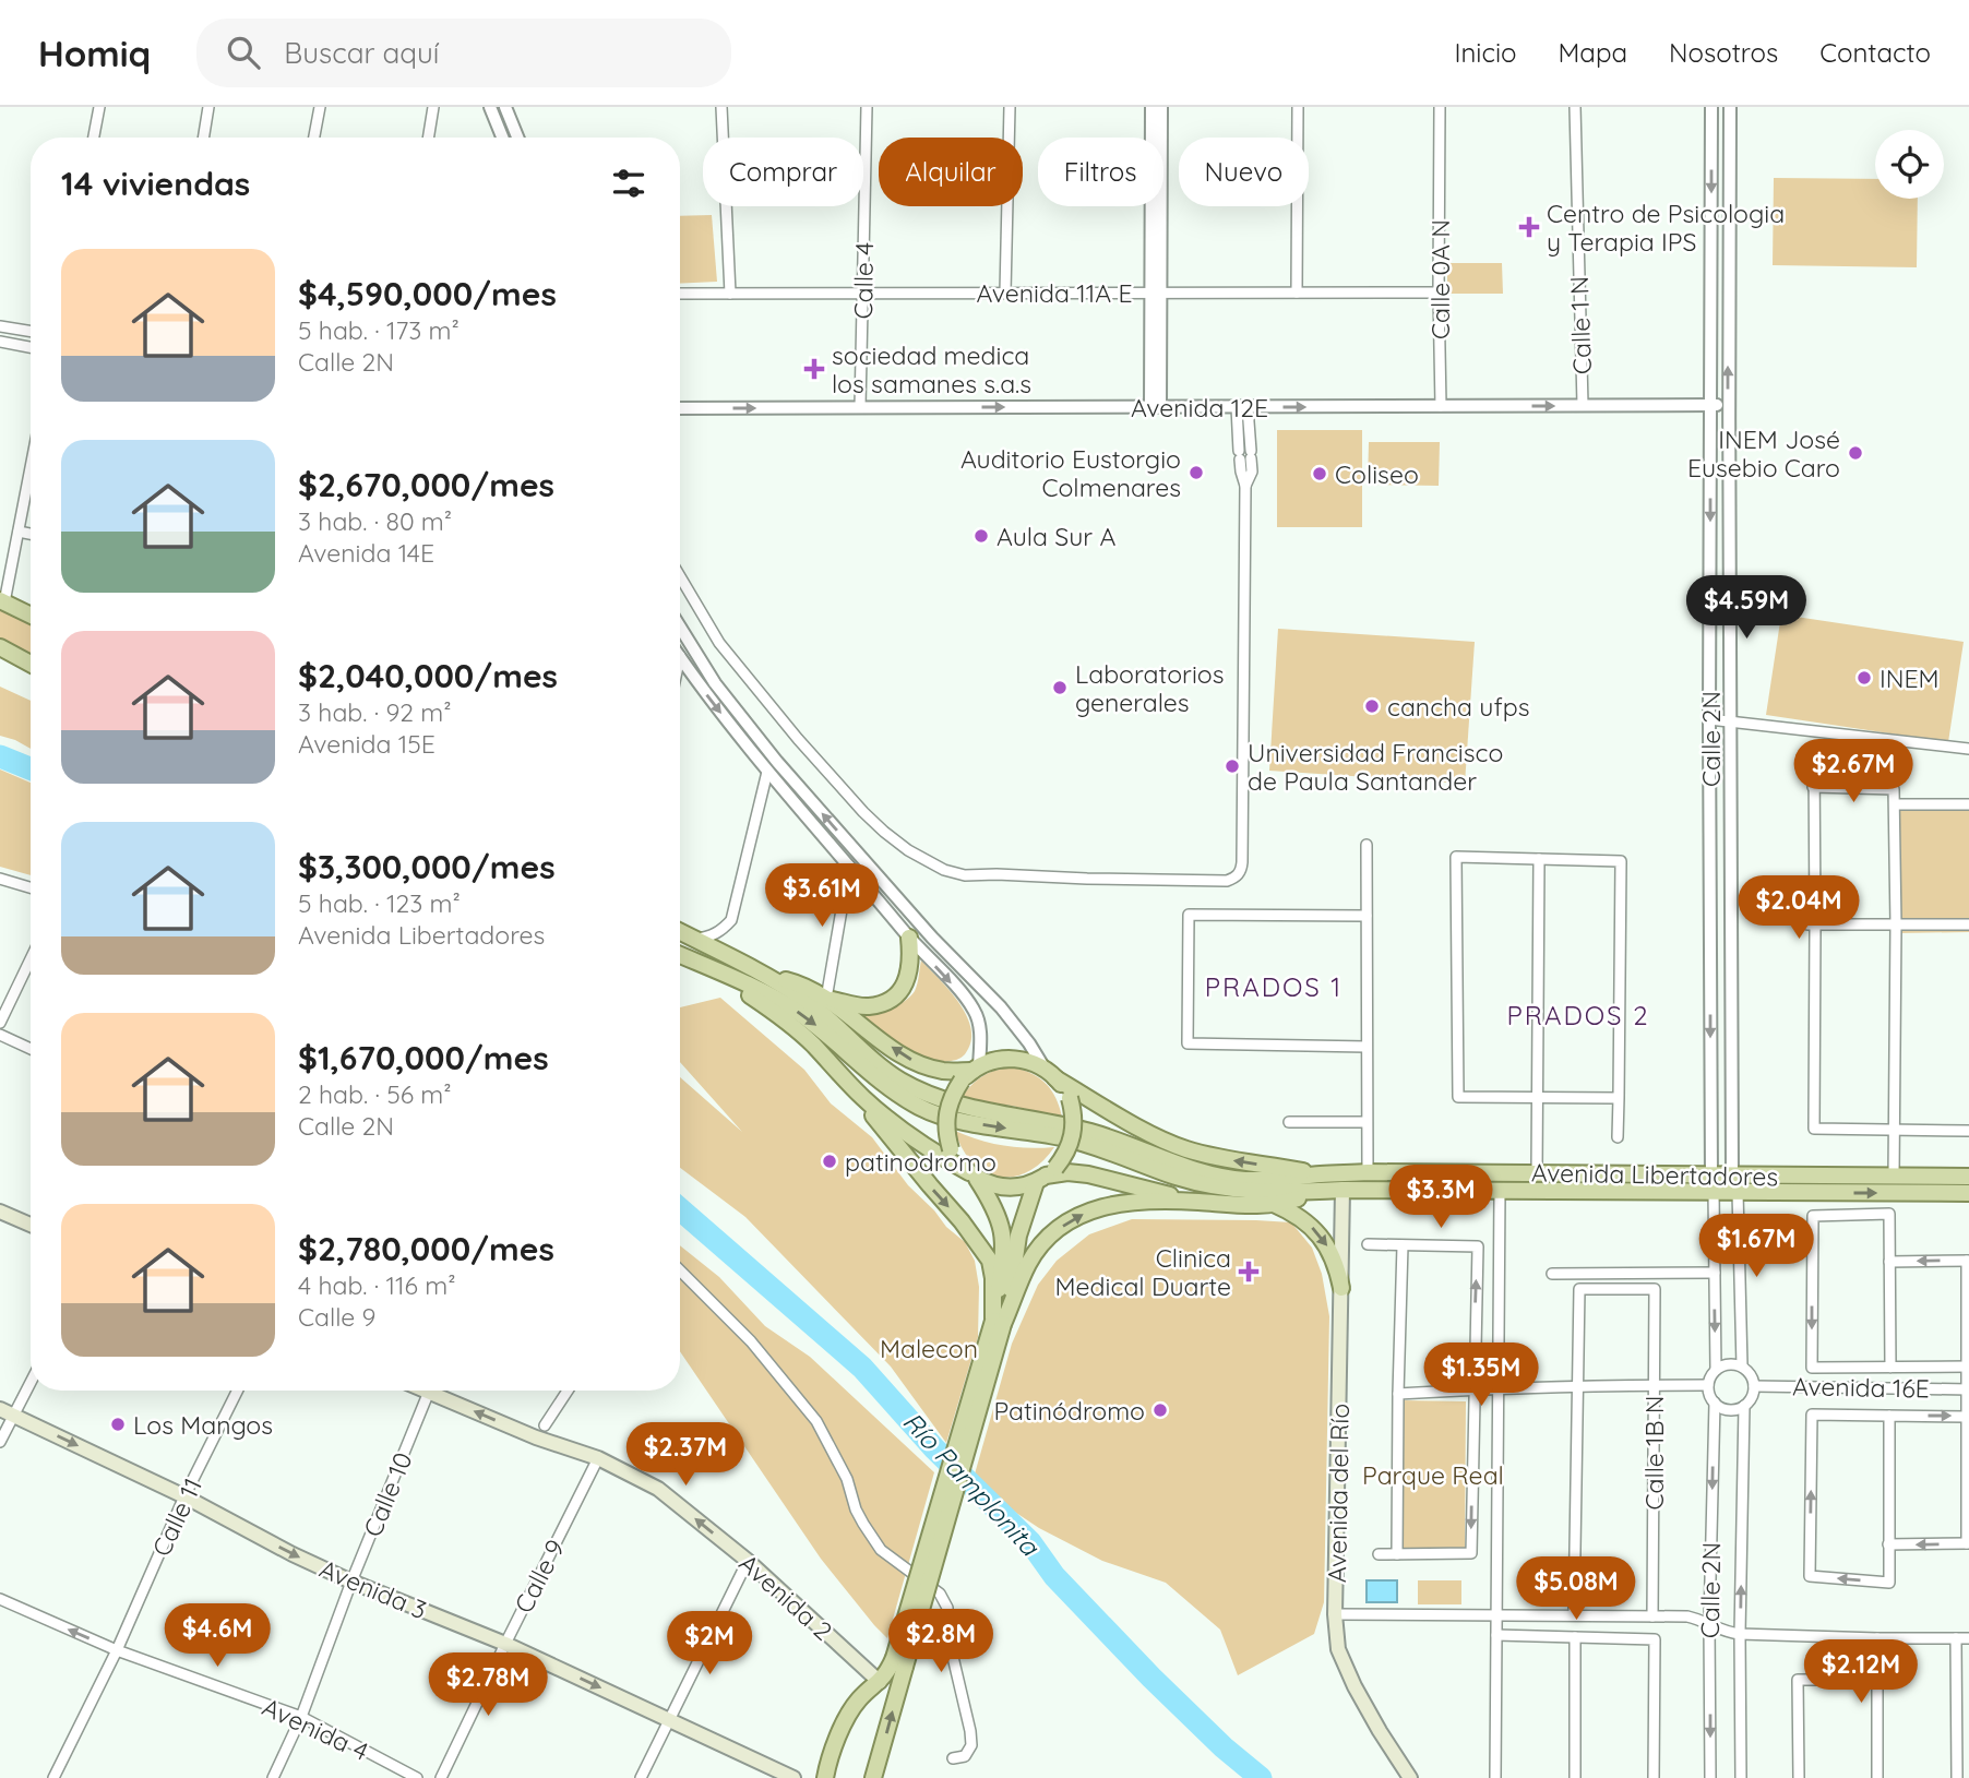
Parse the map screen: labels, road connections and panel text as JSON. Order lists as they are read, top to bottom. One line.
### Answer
{"streets":{"main road":["Avenida Libertadores","Avenida del Río","Avenida 3","Avenida 2"],"street":["Calle 0A N","Calle 4","Avenida 11A E","Calle 1 N","Avenida 12E","Calle 2N","Avenida 16E","Calle 1B N","Calle 10","Calle 11","Calle 9","Avenida 4"]},"crossings":[["Calle 0A N","Avenida 11A E"],["Calle 0A N","Avenida 12E"],["Calle 4","Avenida 11A E"],["Calle 4","Avenida 12E"],["Calle 1 N","Avenida 12E"],["Avenida 12E","Calle 2N"],["Calle 2N","Avenida Libertadores"],["Calle 2N","Avenida 16E"],["Avenida Libertadores","Avenida del Río"],["Calle 10","Avenida 3"],["Calle 10","Avenida 4"],["Calle 11","Avenida 3"],["Calle 11","Avenida 4"],["Calle 9","Avenida 3"],["Calle 9","Avenida 2"]],"one_way":["Avenida 12E","Avenida 3","Avenida 2"],"districts":["PRADOS 1","PRADOS 2"],"water":["Río Pamplonita"],"parks":["Malecon","Parque Real"],"places":{"health":["Centro de Psicologia y Terapia IPS","sociedad medica los samanes s.a.s","Clinica Medical Duarte"],"other":["INEM José Eusebio Caro","Auditorio Eustorgio Colmenares","Coliseo","Aula Sur A","INEM","Laboratorios generales","cancha ufps","Universidad Francisco de Paula Santander","patinodromo","Patinódromo","Los Mangos"]},"page":{"header":"Homiq","search":"Buscar aquí","nav":["Inicio","Mapa","Nosotros","Contacto"],"chip":["Comprar","Alquilar","Filtros","Nuevo"],"heading":"14 viviendas","list":[{"name":"$4,590,000/mes","note":"5 hab. · 173 m² · Calle 2N"},{"name":"$2,670,000/mes","note":"3 hab. · 80 m² · Avenida 14E"},{"name":"$2,040,000/mes","note":"3 hab. · 92 m² · Avenida 15E"},{"name":"$3,300,000/mes","note":"5 hab. · 123 m² · Avenida Libertadores"},{"name":"$1,670,000/mes","note":"2 hab. · 56 m² · Calle 2N"},{"name":"$2,780,000/mes","note":"4 hab. · 116 m² · Calle 9"}],"price":["$4.59M","$2.67M","$3.61M","$2.04M","$3.3M","$1.67M","$1.35M","$2.37M","$5.08M","$4.6M","$2.8M","$2M","$2.12M","$2.78M"]}}
